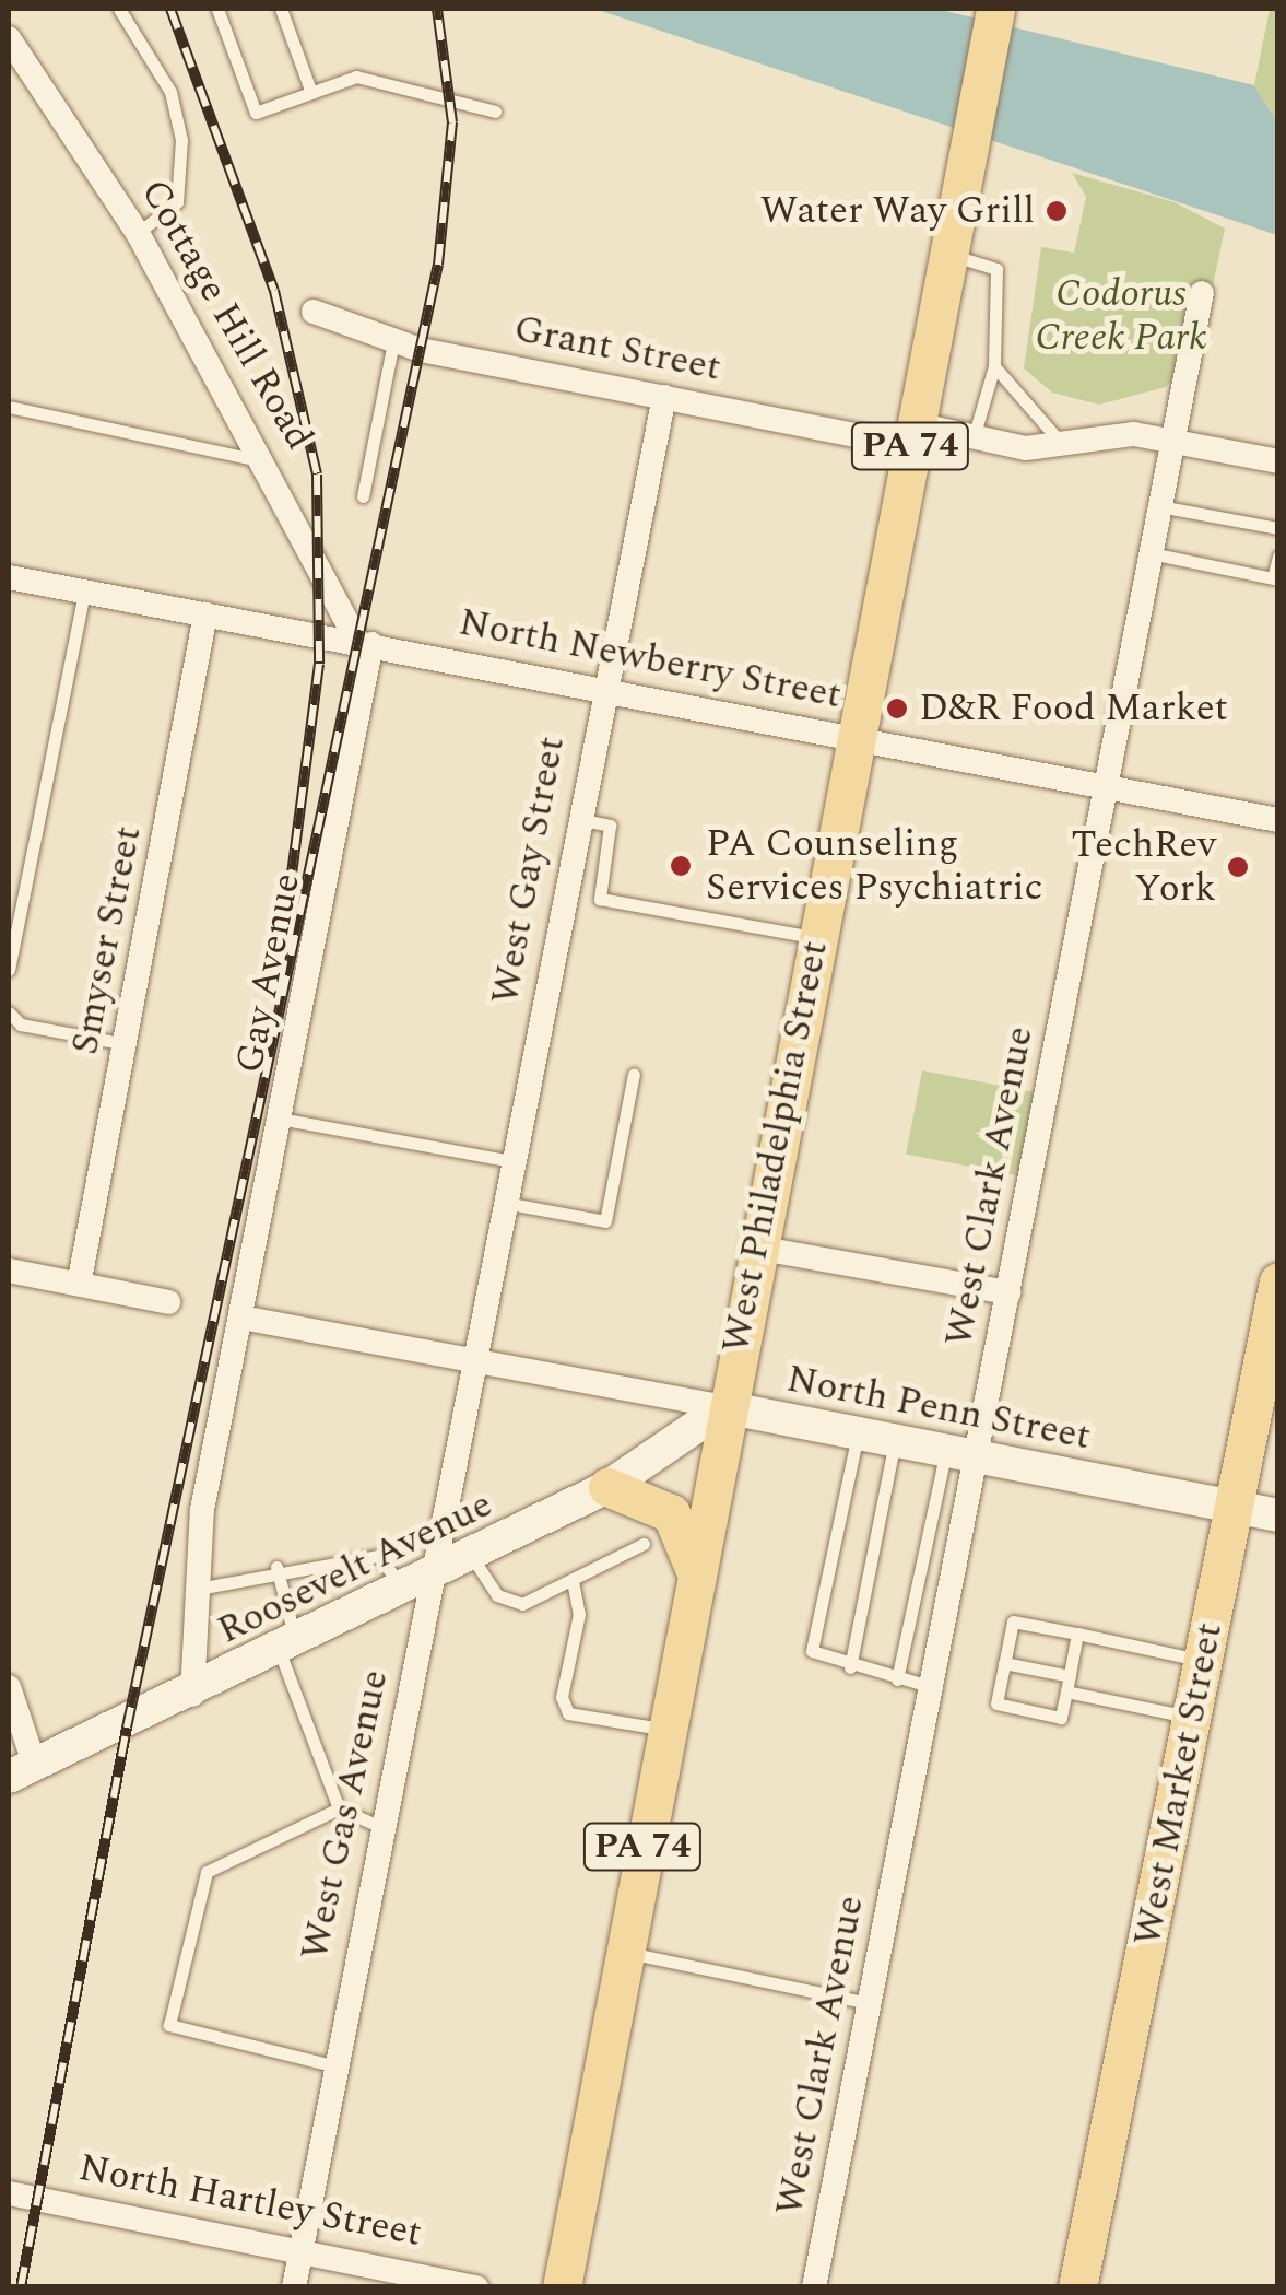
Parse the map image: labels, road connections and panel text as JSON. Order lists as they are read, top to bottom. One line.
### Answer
{"streets":{"main road":["PA 74","West Philadelphia Street","North Penn Street","Roosevelt Avenue","West Market Street"],"street":["Cottage Hill Road","Grant Street","North Newberry Street","West Gay Street","Smyser Street","Gay Avenue","West Clark Avenue","West Gas Avenue","North Hartley Street"]},"crossings":[["Cottage Hill Road","North Newberry Street"],["Cottage Hill Road","Gay Avenue"],["Grant Street","West Gay Street"],["Grant Street","West Philadelphia Street"],["Grant Street","West Clark Avenue"],["North Newberry Street","West Gay Street"],["North Newberry Street","Smyser Street"],["North Newberry Street","Gay Avenue"],["North Newberry Street","West Philadelphia Street"],["North Newberry Street","West Clark Avenue"],["West Gay Street","North Penn Street"],["West Gay Street","West Gas Avenue"],["Gay Avenue","North Penn Street"],["Gay Avenue","Roosevelt Avenue"],["West Philadelphia Street","North Penn Street"],["West Philadelphia Street","Roosevelt Avenue"],["West Clark Avenue","North Penn Street"],["North Penn Street","Roosevelt Avenue"],["North Penn Street","West Market Street"],["North Penn Street","West Gas Avenue"],["Roosevelt Avenue","West Gas Avenue"],["West Gas Avenue","North Hartley Street"]],"parks":["Codorus Creek Park"],"places":["Water Way Grill","D&R Food Market","PA Counseling Services Psychiatric","TechRev York"]}
